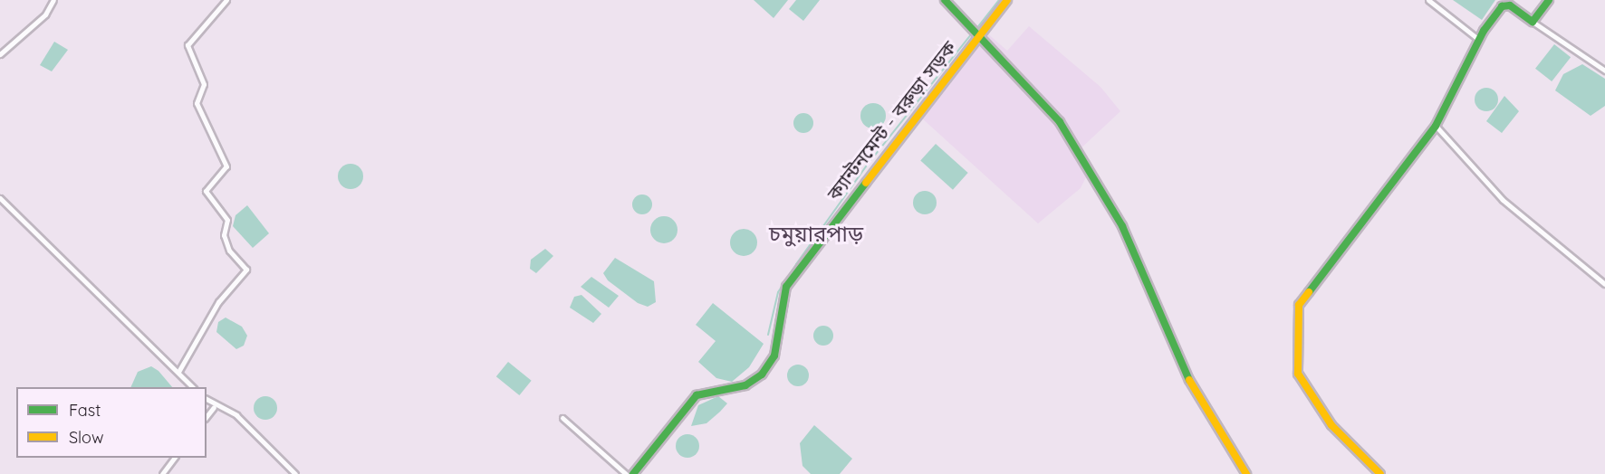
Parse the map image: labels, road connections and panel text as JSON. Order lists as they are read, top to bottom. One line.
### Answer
{"streets":{"street":["ক্যান্টনমেন্ট - বরুড়া সড়ক"]},"districts":["চমুয়ারপাড়"],"legend":["Fast","Slow"]}
